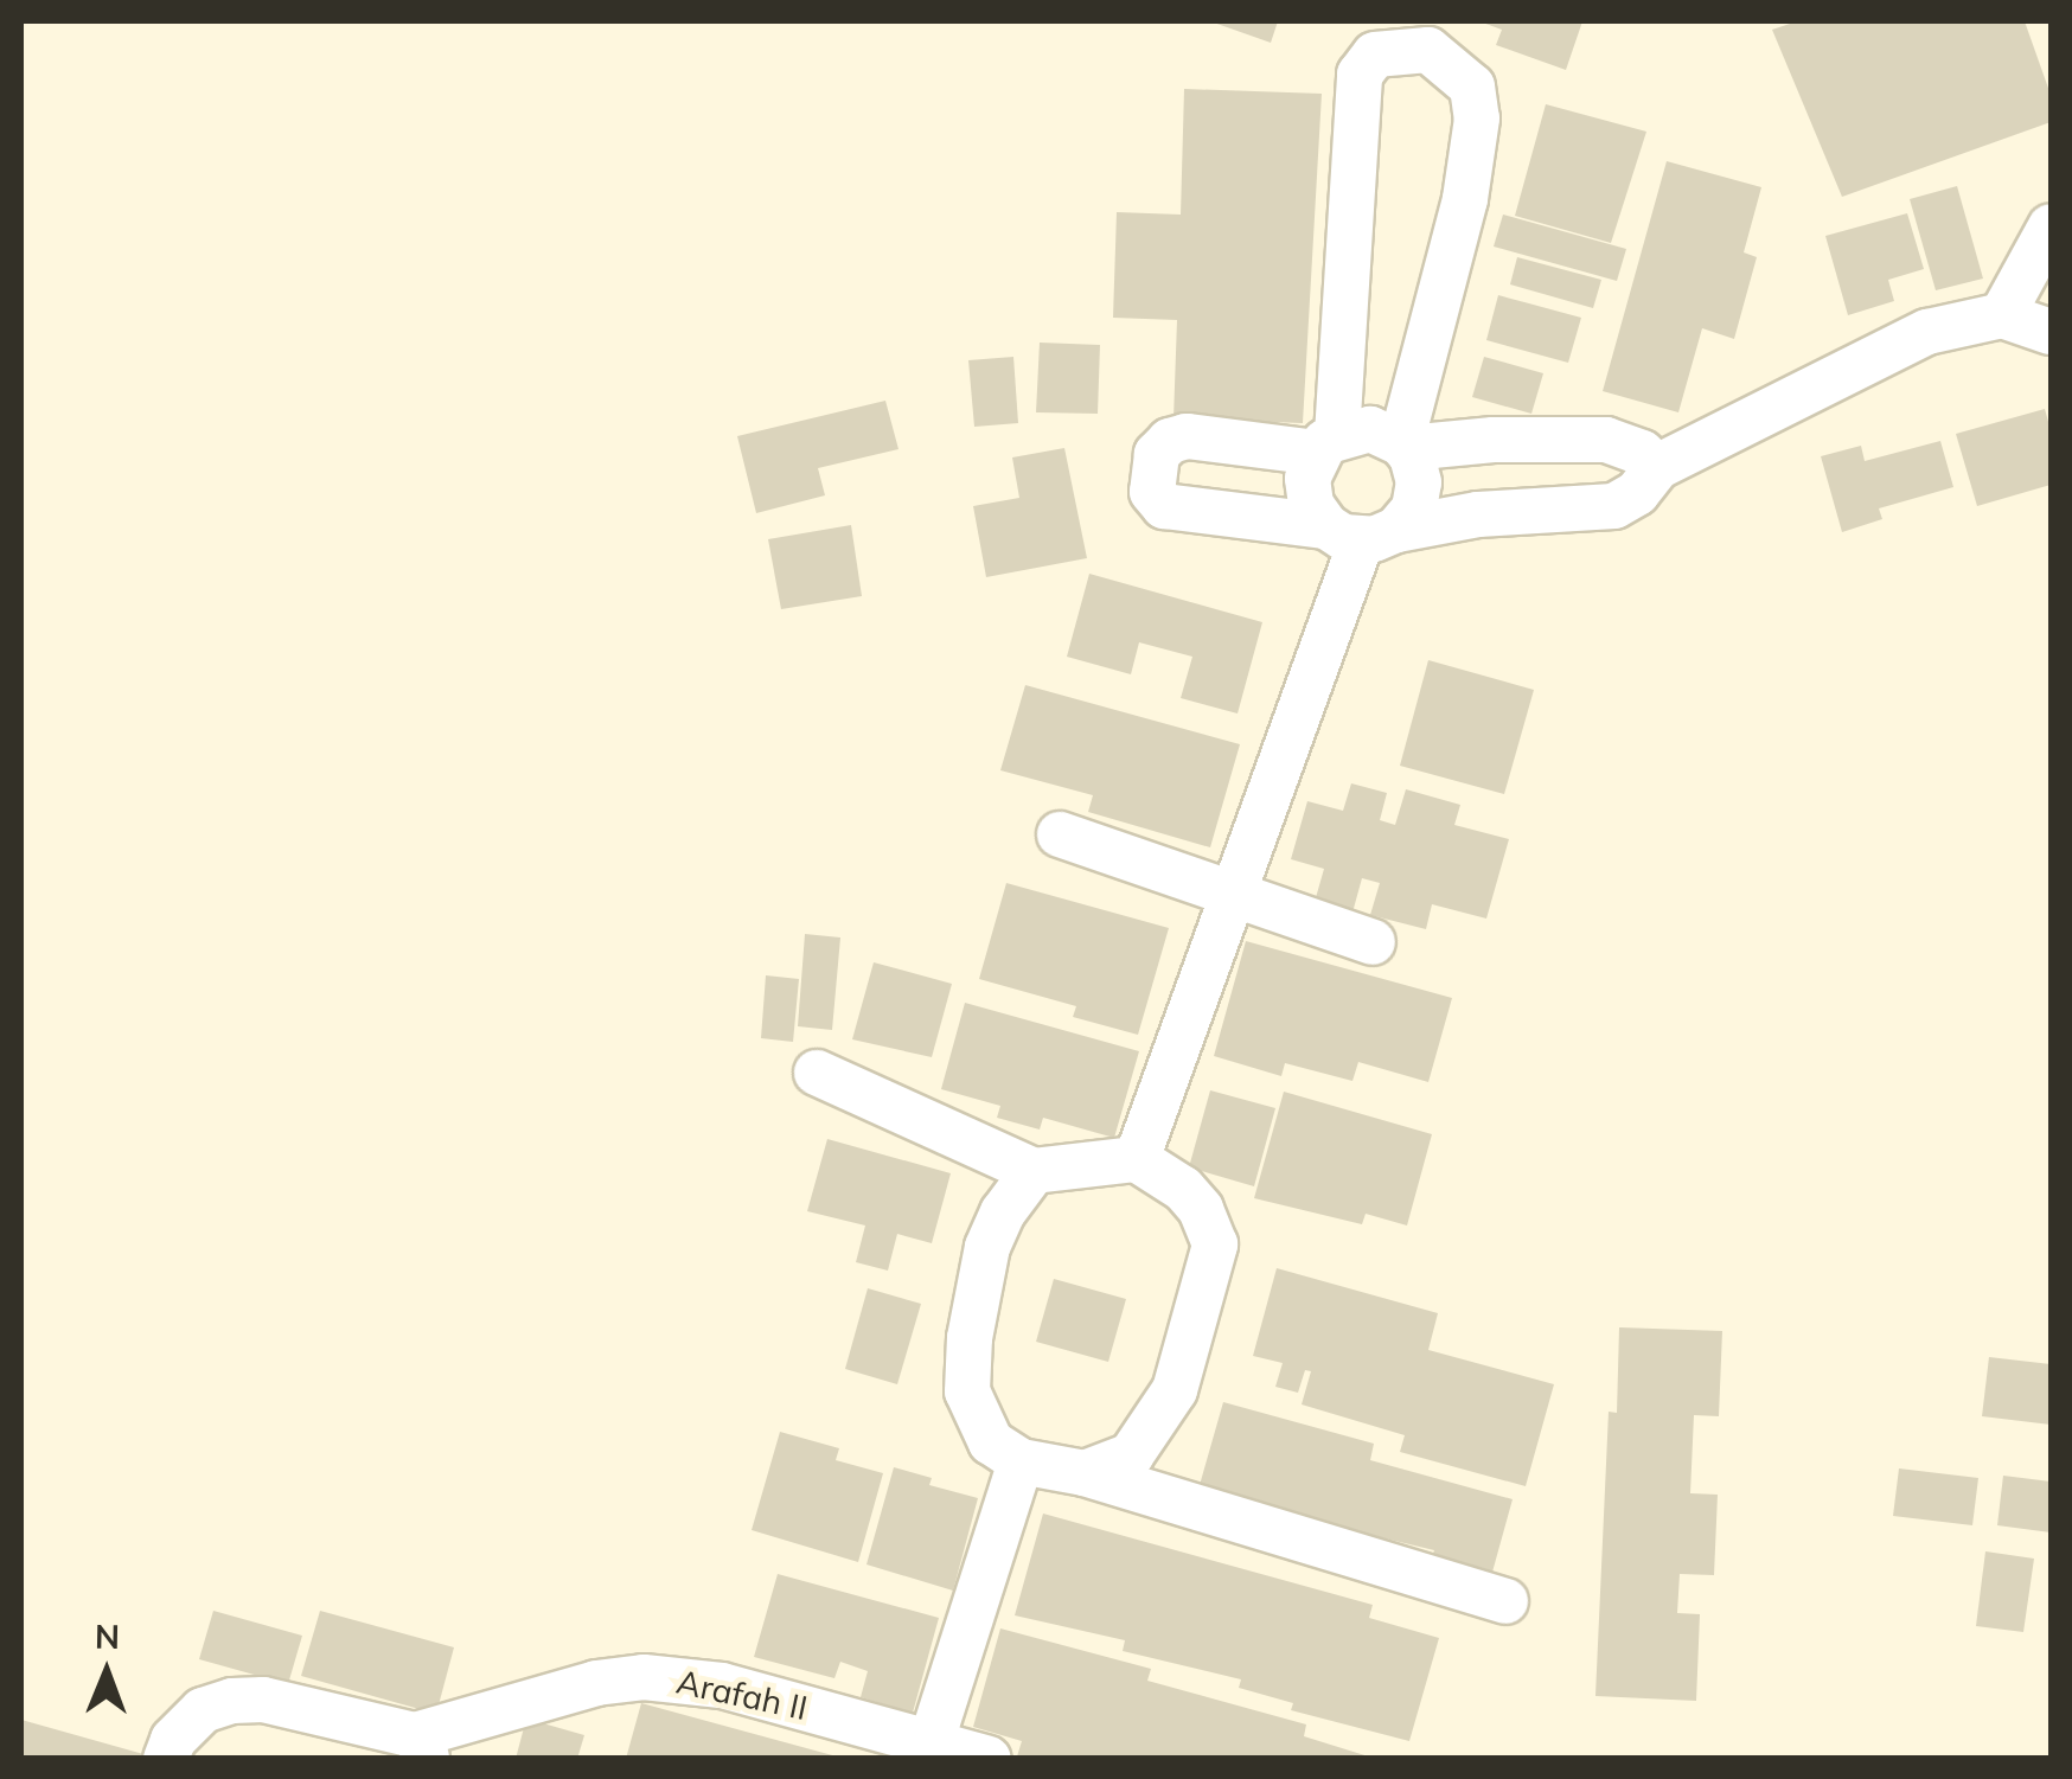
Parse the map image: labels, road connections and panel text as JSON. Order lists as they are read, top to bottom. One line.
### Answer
{"streets":{"street":["Arafah II"]},"north":"top"}
